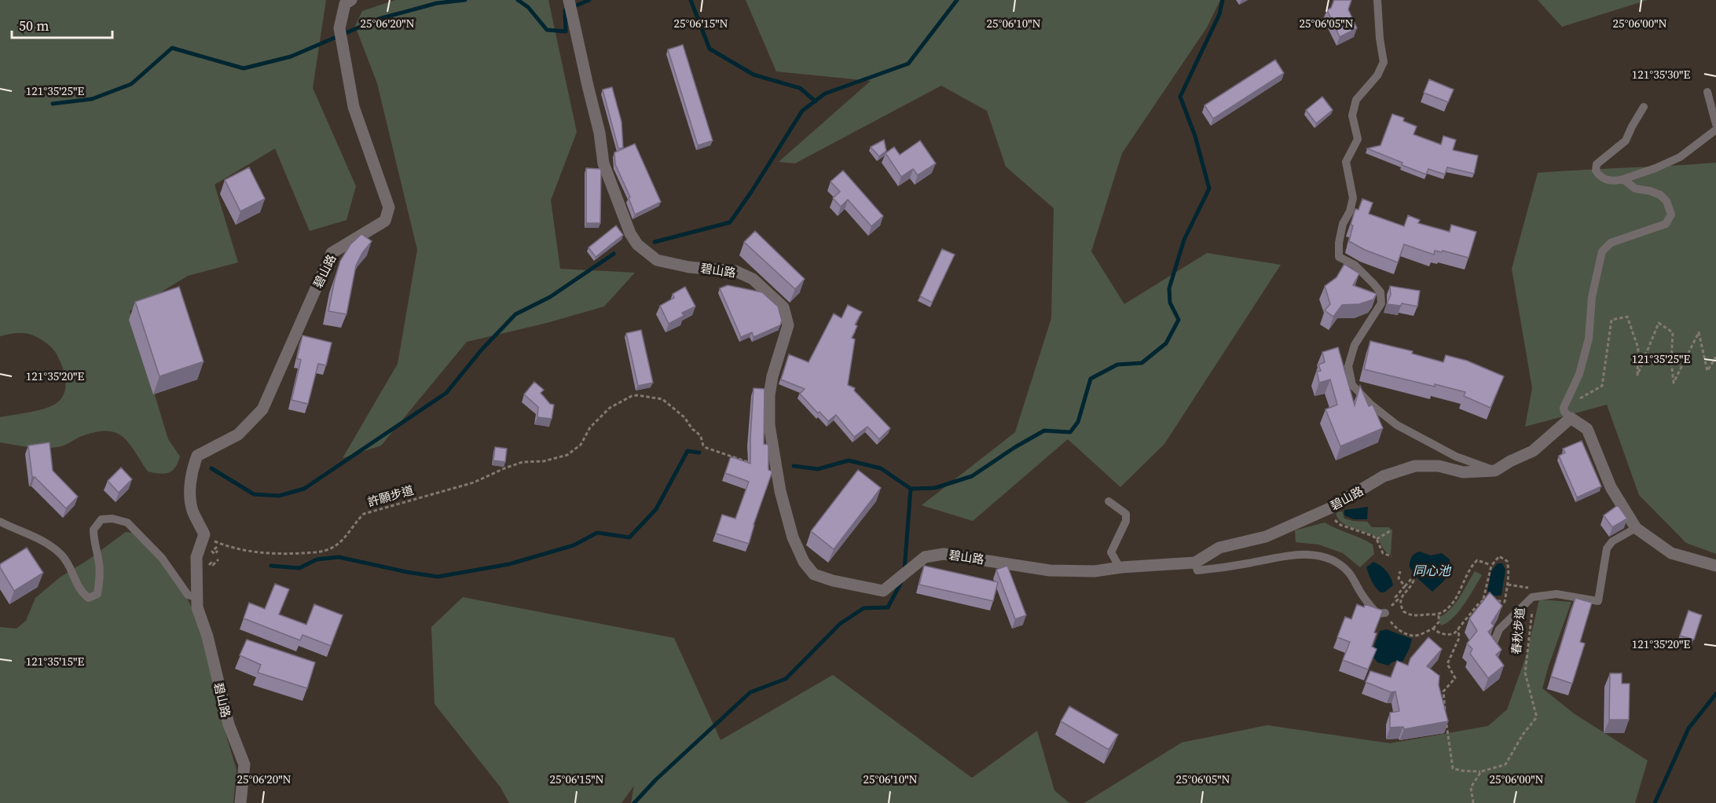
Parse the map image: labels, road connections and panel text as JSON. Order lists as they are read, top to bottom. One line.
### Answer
{"streets":{"street":["碧山路"],"path":["許願步道","春秋步道"]},"crossings":[["碧山路","許願步道"]],"water":["同心池"],"scale_bar":"50 m","coordinates":["25°06'20\"N","25°06'15\"N","25°06'10\"N","25°06'05\"N","25°06'00\"N","121°35'30\"E","121°35'25\"E","121°35'20\"E","121°35'15\"E"]}
